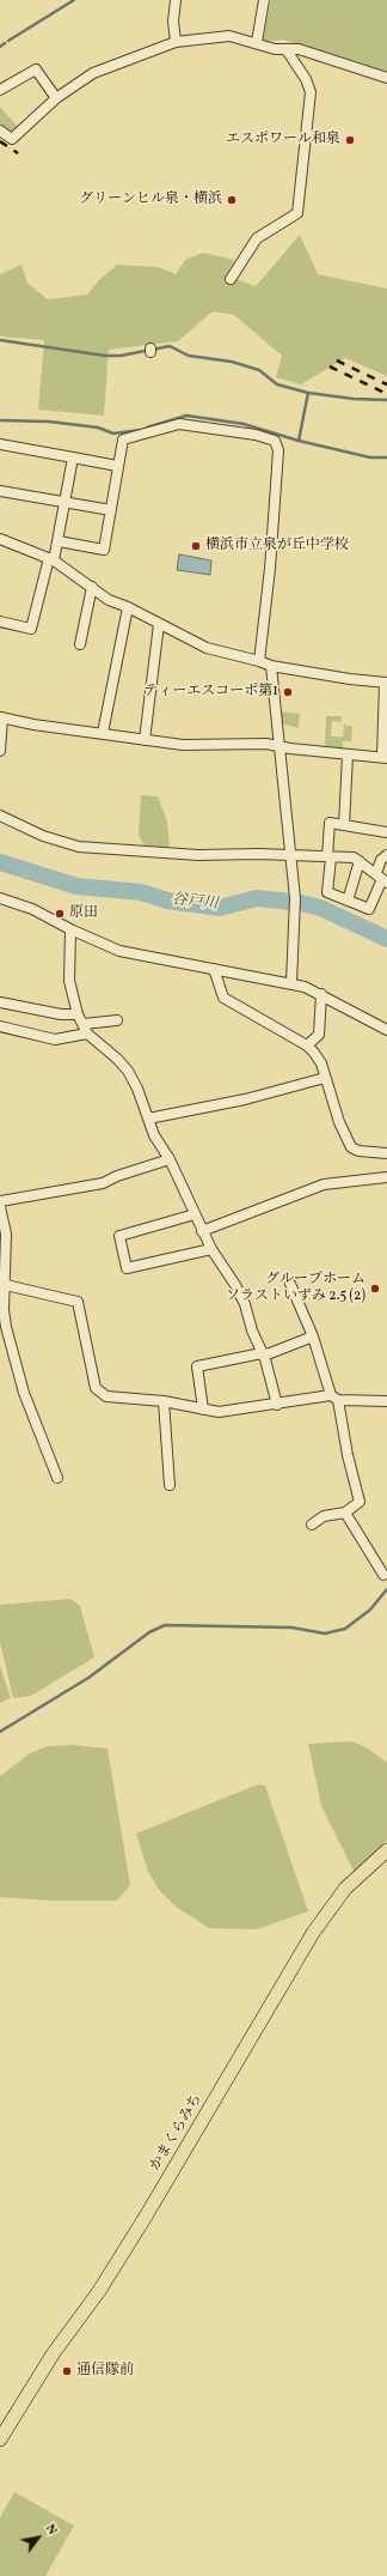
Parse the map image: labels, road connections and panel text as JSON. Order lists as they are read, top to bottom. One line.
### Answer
{"streets":{"main road":["かまくらみち"]},"water":["谷戸川"],"places":["エスポワール和泉","グリーンヒル泉・横浜","横浜市立泉が丘中学校","ティーエスコーポ第1","原田","グループホーム ソラストいずみ 2.5 (2)","通信隊前"],"north":"top right"}
